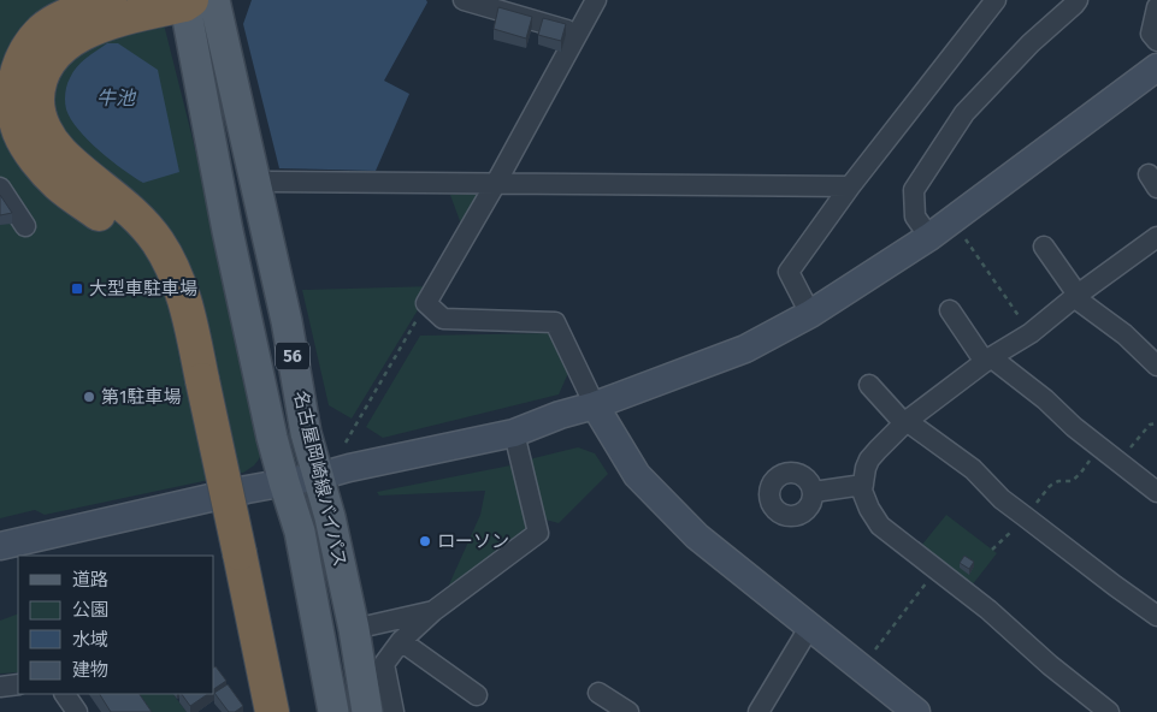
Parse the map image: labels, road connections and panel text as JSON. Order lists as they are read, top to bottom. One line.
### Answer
{"streets":{"main road":["56","名古屋岡崎線バイパス"]},"water":["牛池"],"places":{"transit":["大型車駐車場"],"other":["第1駐車場","ローソン"]},"legend":["道路","公園","水域","建物"]}
